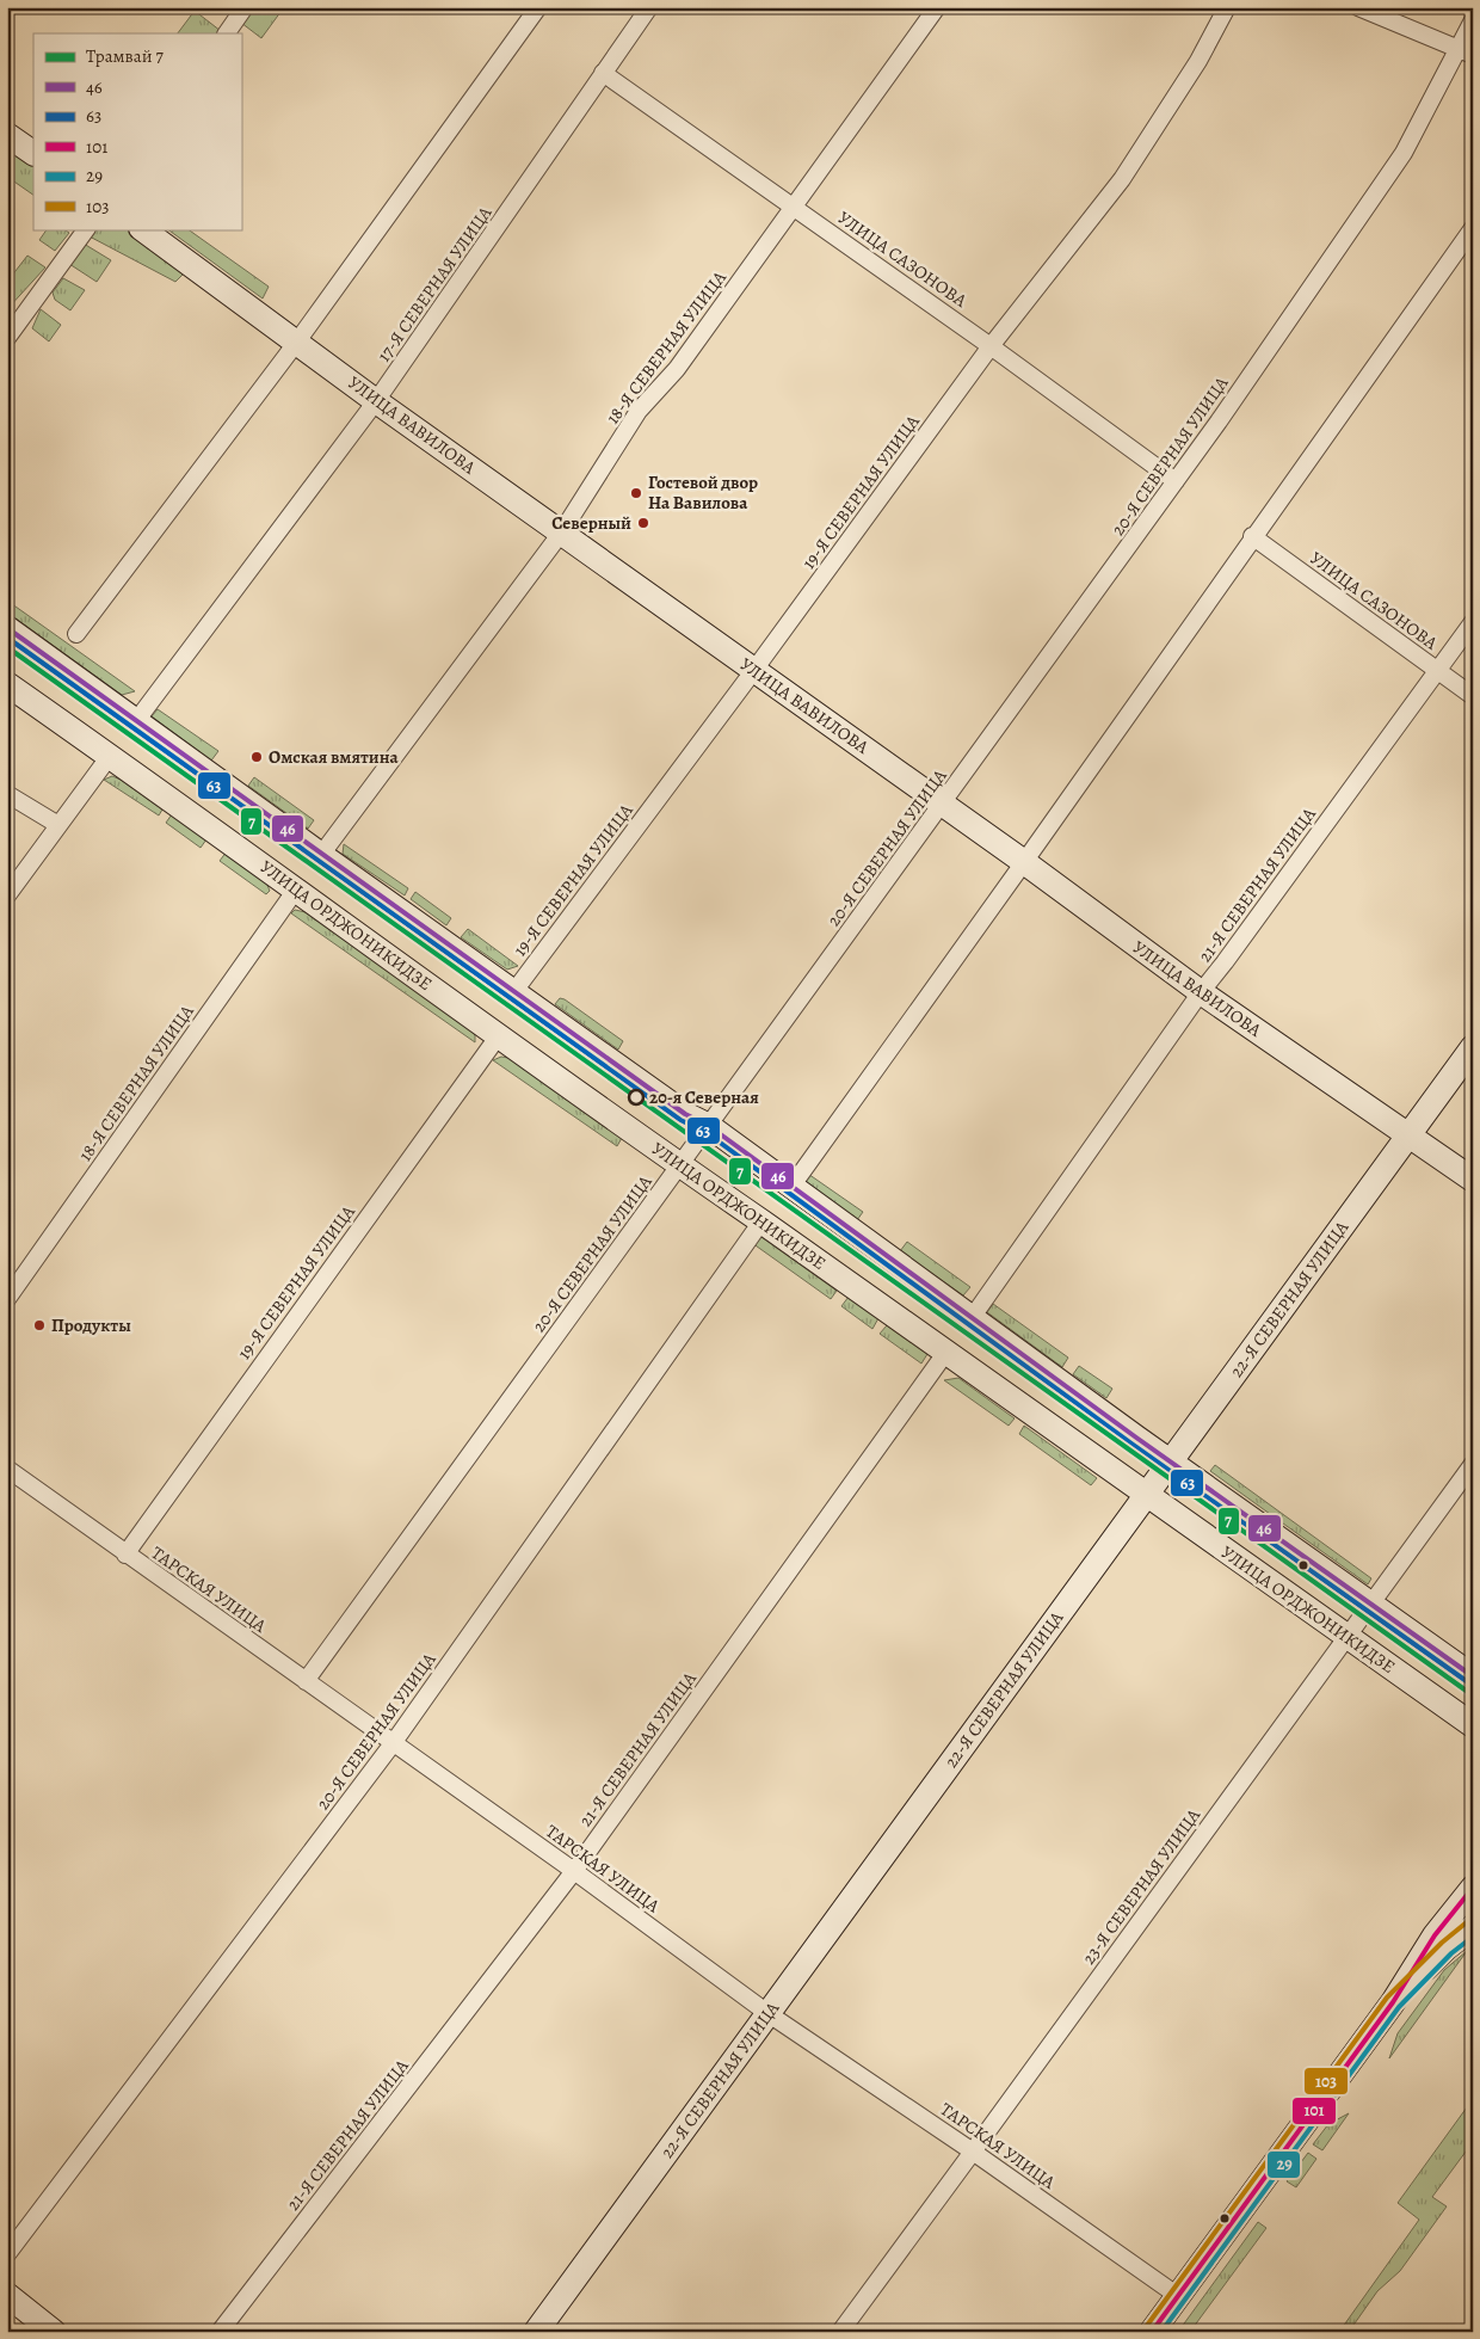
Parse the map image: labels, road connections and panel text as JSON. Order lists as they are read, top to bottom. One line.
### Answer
{"streets":{"main road":["УЛИЦА ВАВИЛОВА","УЛИЦА ОРДЖОНИКИДЗЕ","22-Я СЕВЕРНАЯ УЛИЦА"],"street":["УЛИЦА САЗОНОВА","17-Я СЕВЕРНАЯ УЛИЦА","18-Я СЕВЕРНАЯ УЛИЦА","20-Я СЕВЕРНАЯ УЛИЦА","19-Я СЕВЕРНАЯ УЛИЦА","21-Я СЕВЕРНАЯ УЛИЦА","ТАРСКАЯ УЛИЦА","23-Я СЕВЕРНАЯ УЛИЦА"]},"crossings":[["УЛИЦА САЗОНОВА","17-Я СЕВЕРНАЯ УЛИЦА"],["УЛИЦА САЗОНОВА","18-Я СЕВЕРНАЯ УЛИЦА"],["УЛИЦА САЗОНОВА","20-Я СЕВЕРНАЯ УЛИЦА"],["УЛИЦА САЗОНОВА","19-Я СЕВЕРНАЯ УЛИЦА"],["УЛИЦА САЗОНОВА","21-Я СЕВЕРНАЯ УЛИЦА"],["17-Я СЕВЕРНАЯ УЛИЦА","УЛИЦА ВАВИЛОВА"],["18-Я СЕВЕРНАЯ УЛИЦА","УЛИЦА ВАВИЛОВА"],["18-Я СЕВЕРНАЯ УЛИЦА","УЛИЦА ОРДЖОНИКИДЗЕ"],["УЛИЦА ВАВИЛОВА","20-Я СЕВЕРНАЯ УЛИЦА"],["УЛИЦА ВАВИЛОВА","19-Я СЕВЕРНАЯ УЛИЦА"],["УЛИЦА ВАВИЛОВА","21-Я СЕВЕРНАЯ УЛИЦА"],["УЛИЦА ВАВИЛОВА","22-Я СЕВЕРНАЯ УЛИЦА"],["20-Я СЕВЕРНАЯ УЛИЦА","УЛИЦА ОРДЖОНИКИДЗЕ"],["20-Я СЕВЕРНАЯ УЛИЦА","ТАРСКАЯ УЛИЦА"],["19-Я СЕВЕРНАЯ УЛИЦА","УЛИЦА ОРДЖОНИКИДЗЕ"],["19-Я СЕВЕРНАЯ УЛИЦА","ТАРСКАЯ УЛИЦА"],["21-Я СЕВЕРНАЯ УЛИЦА","УЛИЦА ОРДЖОНИКИДЗЕ"],["21-Я СЕВЕРНАЯ УЛИЦА","ТАРСКАЯ УЛИЦА"],["УЛИЦА ОРДЖОНИКИДЗЕ","22-Я СЕВЕРНАЯ УЛИЦА"],["УЛИЦА ОРДЖОНИКИДЗЕ","23-Я СЕВЕРНАЯ УЛИЦА"],["22-Я СЕВЕРНАЯ УЛИЦА","ТАРСКАЯ УЛИЦА"],["ТАРСКАЯ УЛИЦА","23-Я СЕВЕРНАЯ УЛИЦА"]],"places":["Гостевой двор На Вавилова","Северный","Oмская вмятина","20-я Северная","Продукты"],"lines":["transit line 46","transit line 63","tram line 7","transit line 101","transit line 103","transit line 29"],"legend":["Трамвай 7","46","63","101","29","103"]}
